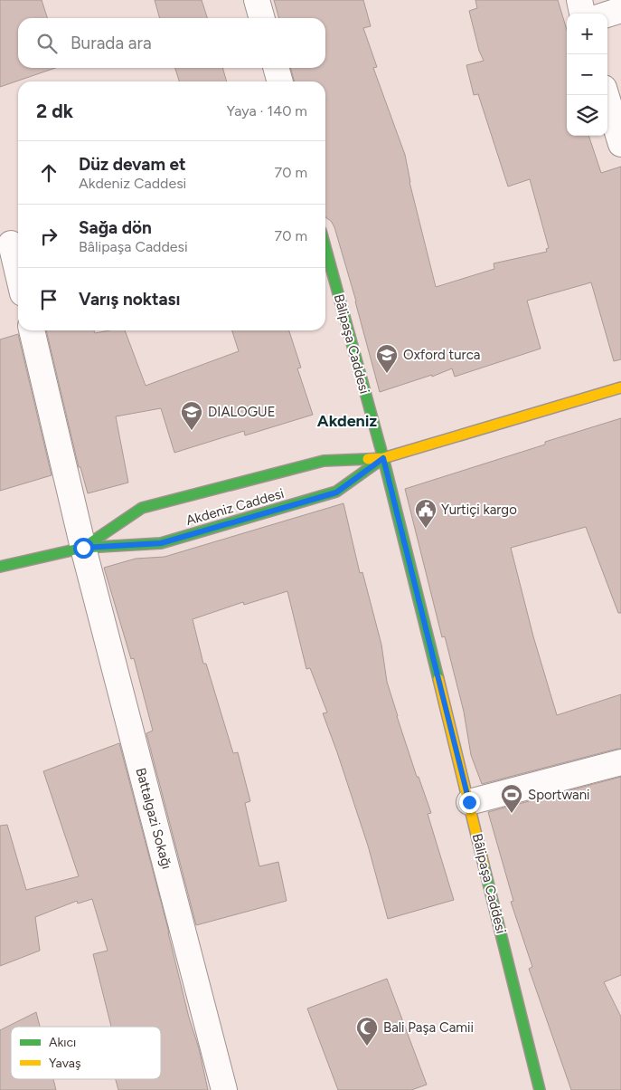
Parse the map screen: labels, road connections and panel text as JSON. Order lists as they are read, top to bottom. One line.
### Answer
{"streets":{"main road":["Bâlipaşa Caddesi","Akdeniz Caddesi"],"street":["Battalgazi Sokağı"]},"crossings":[["Bâlipaşa Caddesi","Akdeniz Caddesi"],["Akdeniz Caddesi","Battalgazi Sokağı"]],"districts":["Akdeniz"],"places":{"school or university":["Oxford turca","DIALOGUE"],"public building":["Yurtiçi kargo"],"sports":["Sportwani"],"mosque":["Bali Paşa Camii"]},"legend":["Akıcı","Yavaş"],"page":{"map_buttons":["+","−"],"search":"Burada ara","heading":["2 dk","Yaya · 140 m"],"list":[["Düz devam et","Akdeniz Caddesi","70 m"],["Sağa dön","Bâlipaşa Caddesi","70 m"],"Varış noktası"]}}
